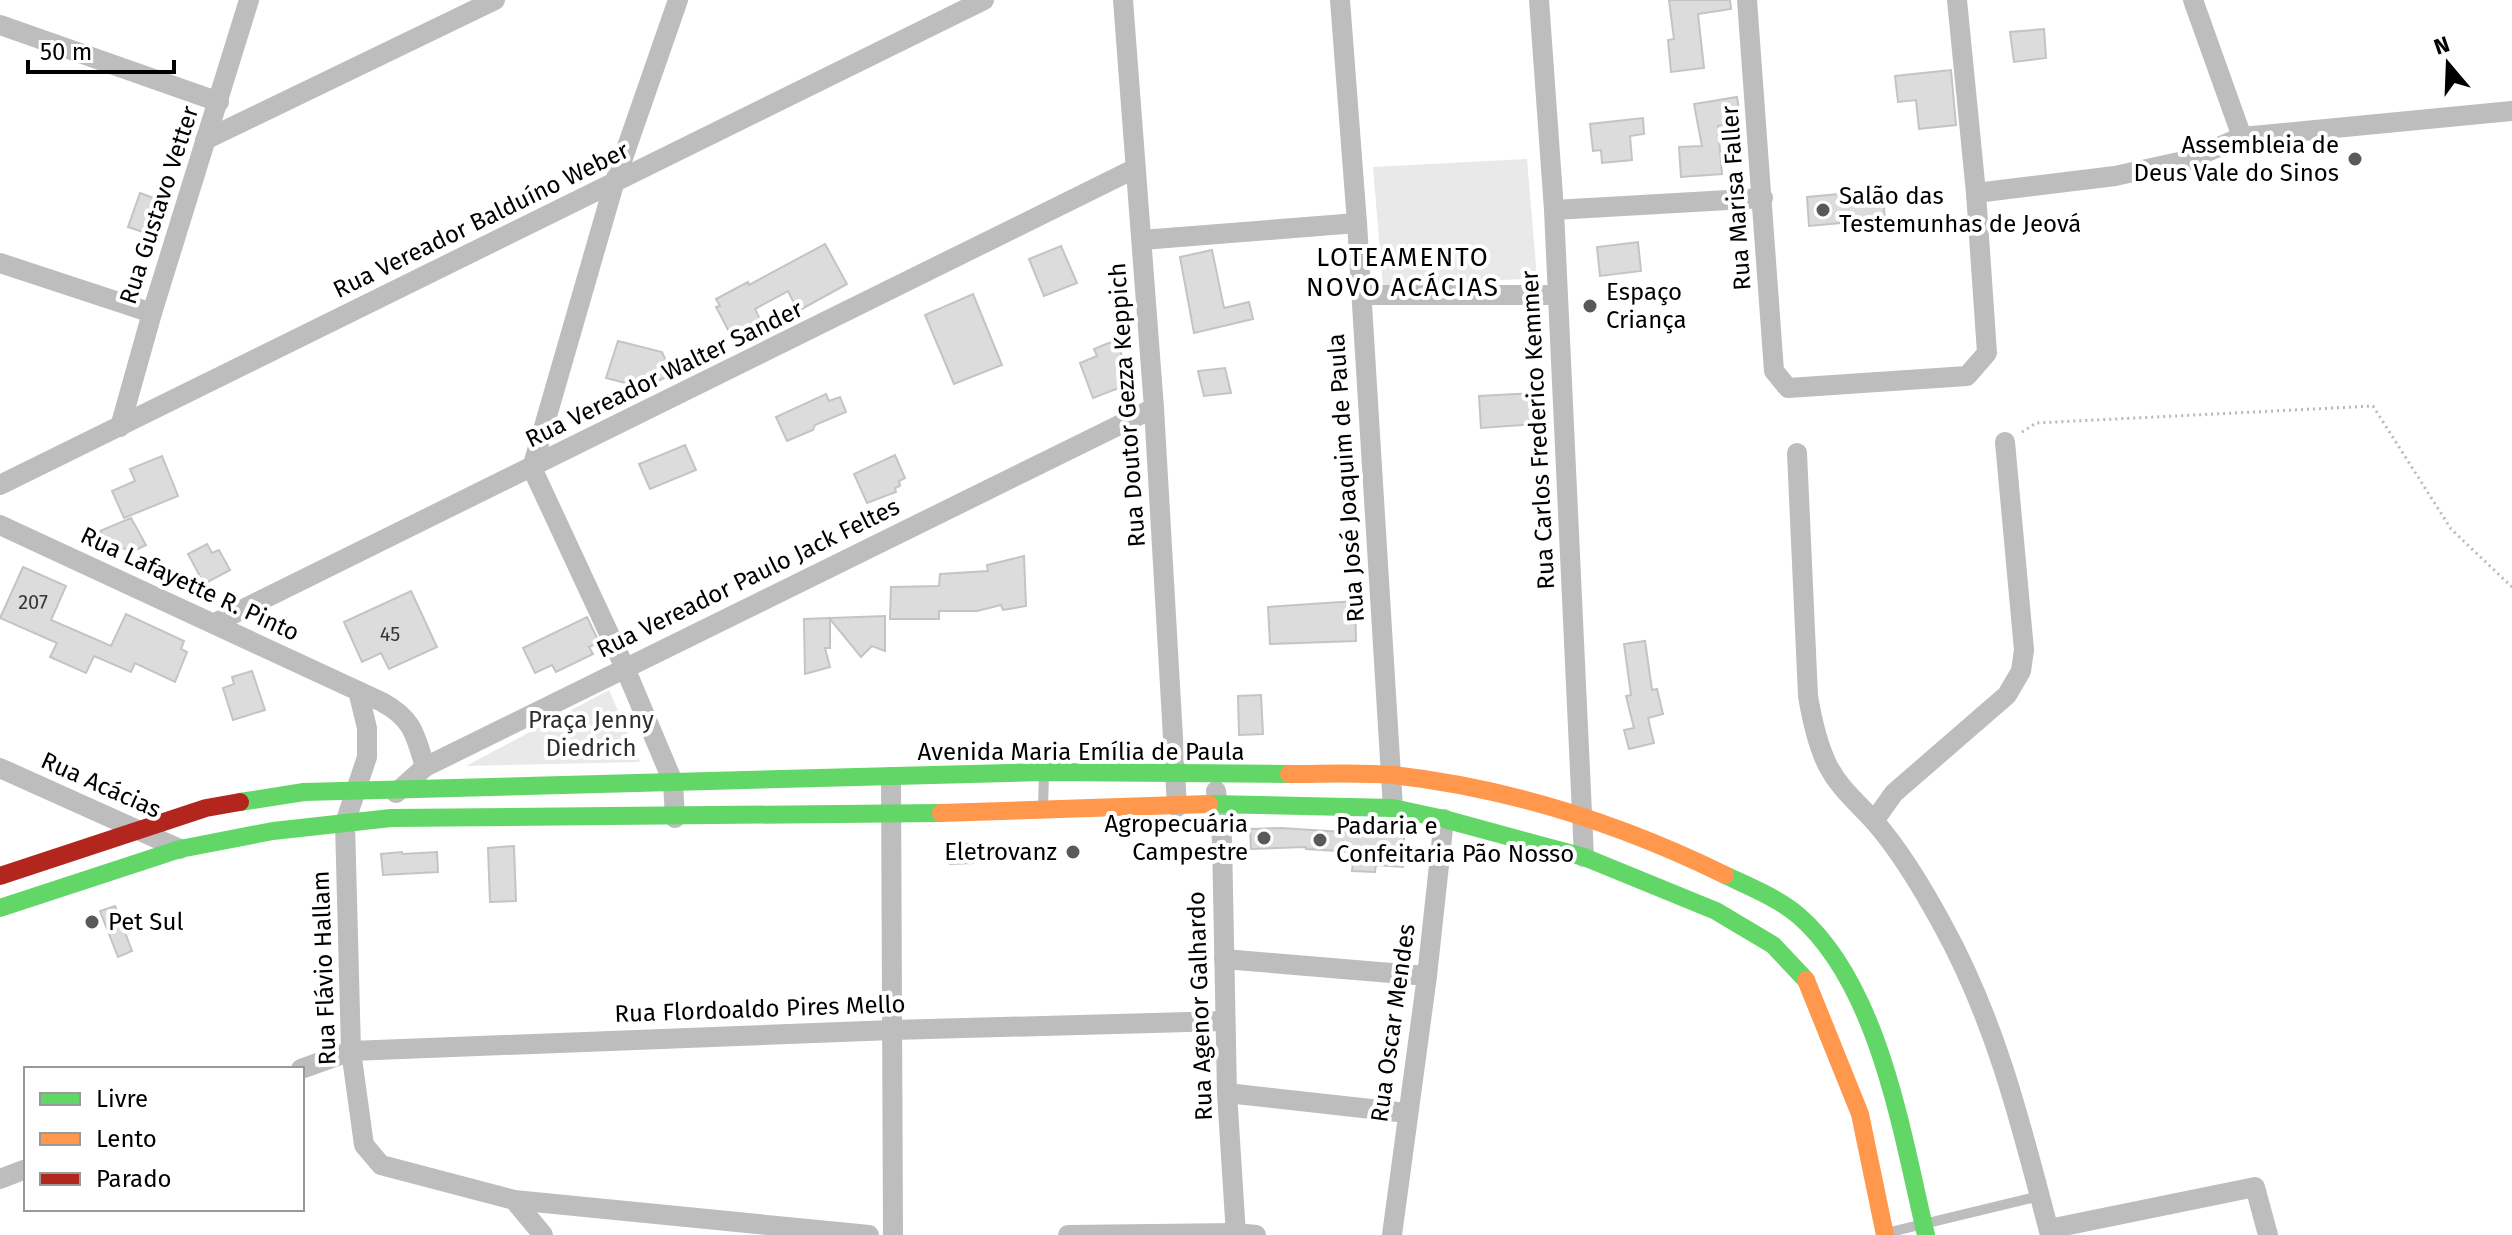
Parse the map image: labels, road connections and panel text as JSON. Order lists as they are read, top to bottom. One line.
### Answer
{"streets":{"main road":["Avenida Maria Emília de Paula"],"street":["Rua Marisa Faller","Rua Gustavo Vetter","Rua Vereador Balduíno Weber","Rua Vereador Walter Sander","Rua Doutor Gezza Keppich","Rua Carlos Frederico Kemmer","Rua José Joaquim de Paula","Rua Vereador Paulo Jack Feltes","Rua Lafayette R. Pinto","Rua Acácias","Rua Flávio Hallam","Rua Agenor Galhardo","Rua Flordoaldo Pires Mello","Rua Oscar Mendes"]},"crossings":[["Rua Gustavo Vetter","Rua Vereador Balduíno Weber"],["Rua Vereador Walter Sander","Rua Doutor Gezza Keppich"],["Rua Vereador Walter Sander","Rua Lafayette R. Pinto"],["Rua Doutor Gezza Keppich","Rua Vereador Paulo Jack Feltes"],["Rua Doutor Gezza Keppich","Avenida Maria Emília de Paula"],["Rua Carlos Frederico Kemmer","Avenida Maria Emília de Paula"],["Rua José Joaquim de Paula","Avenida Maria Emília de Paula"],["Rua Vereador Paulo Jack Feltes","Rua Lafayette R. Pinto"],["Rua Vereador Paulo Jack Feltes","Avenida Maria Emília de Paula"],["Avenida Maria Emília de Paula","Rua Acácias"],["Avenida Maria Emília de Paula","Rua Flávio Hallam"],["Avenida Maria Emília de Paula","Rua Agenor Galhardo"],["Rua Flávio Hallam","Rua Flordoaldo Pires Mello"],["Rua Agenor Galhardo","Rua Flordoaldo Pires Mello"]],"districts":["LOTEAMENTO NOVO ACÁCIAS"],"parks":["Praça Jenny Diedrich"],"places":["Assembleia de Deus Vale do Sinos","Salão das Testemunhas de Jeová","Espaço Criança","Agropecuária Campestre","Padaria e Confeitaria Pão Nosso","Eletrovanz","Pet Sul"],"house_numbers":["207","45"],"legend":["Livre","Lento","Parado"],"scale_bar":"50 m","north":"top"}
